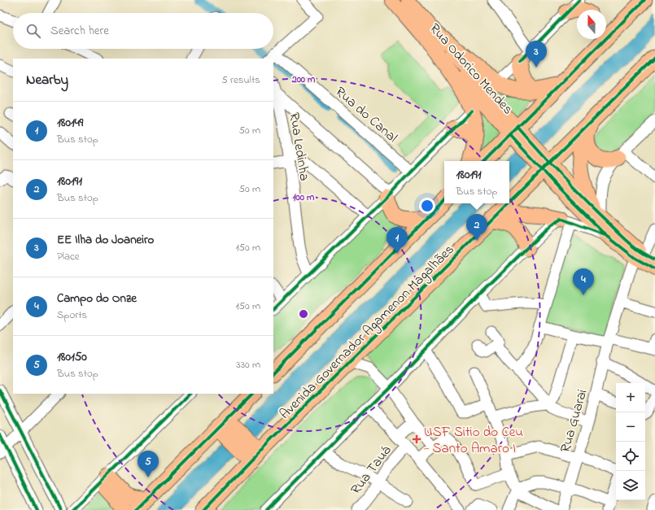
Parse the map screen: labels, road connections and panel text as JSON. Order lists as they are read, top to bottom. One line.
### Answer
{"streets":{"highway":["Avenida Governador Agamenon Magalhães"],"main road":["Rua Odorico Mendes"],"street":["Rua do Canal","Rua Ledinha","Rua Guarai","Rua Tauá"]},"places":{"health":["USF Sitio do Ceu - Santo Amaro I"]},"north":"top","page":{"search":"Search here","pins":["3","2","1","4","5"],"heading":["Nearby","5 results"],"list":[{"mark":"1","name":"180149","note":"Bus stop","value":"50 m"},{"mark":"2","name":"180191","note":"Bus stop","value":"50 m"},{"mark":"3","name":"EE Ilha do Joaneiro","note":"Place","value":"150 m"},{"mark":"4","name":"Campo do Onze","note":"Sports","value":"150 m"},{"mark":"5","name":"180150","note":"Bus stop","value":"330 m"}],"popup":["180191","Bus stop"],"map_buttons":["+","−"]},"rings":["200 m","100 m"]}
